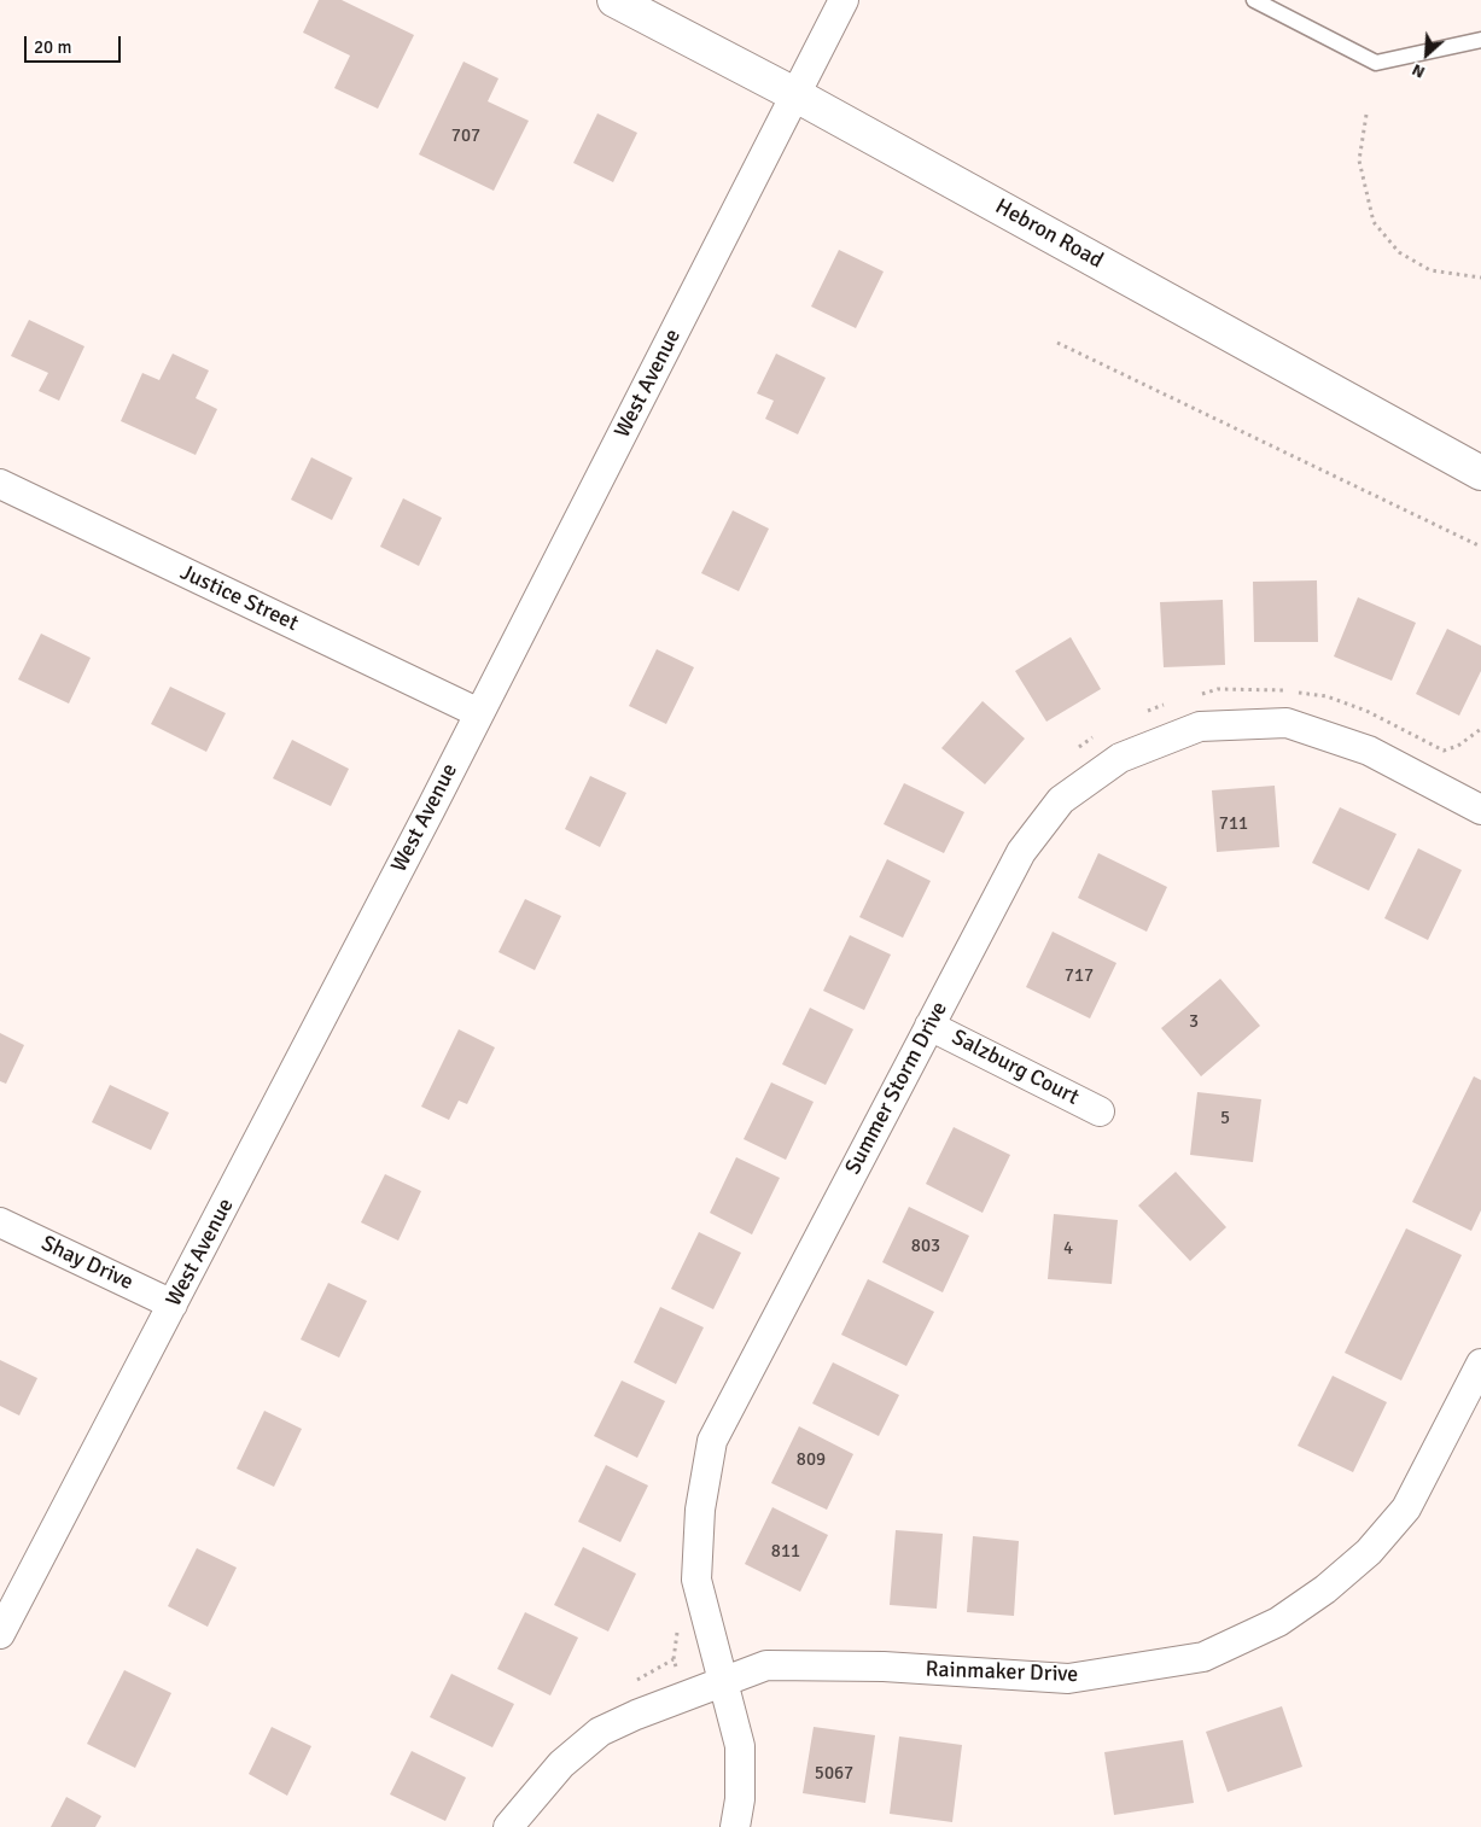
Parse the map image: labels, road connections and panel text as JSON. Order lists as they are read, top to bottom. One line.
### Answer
{"streets":{"street":["Hebron Road","West Avenue","Justice Street","Salzburg Court","Summer Storm Drive","Shay Drive","Rainmaker Drive"]},"crossings":[["Hebron Road","West Avenue"],["West Avenue","Justice Street"],["West Avenue","Shay Drive"],["Salzburg Court","Summer Storm Drive"],["Summer Storm Drive","Rainmaker Drive"]],"house_numbers":["707","711","717","3","5","803","4","809","811","5067"],"scale_bar":"20 m","north":"bottom left"}
